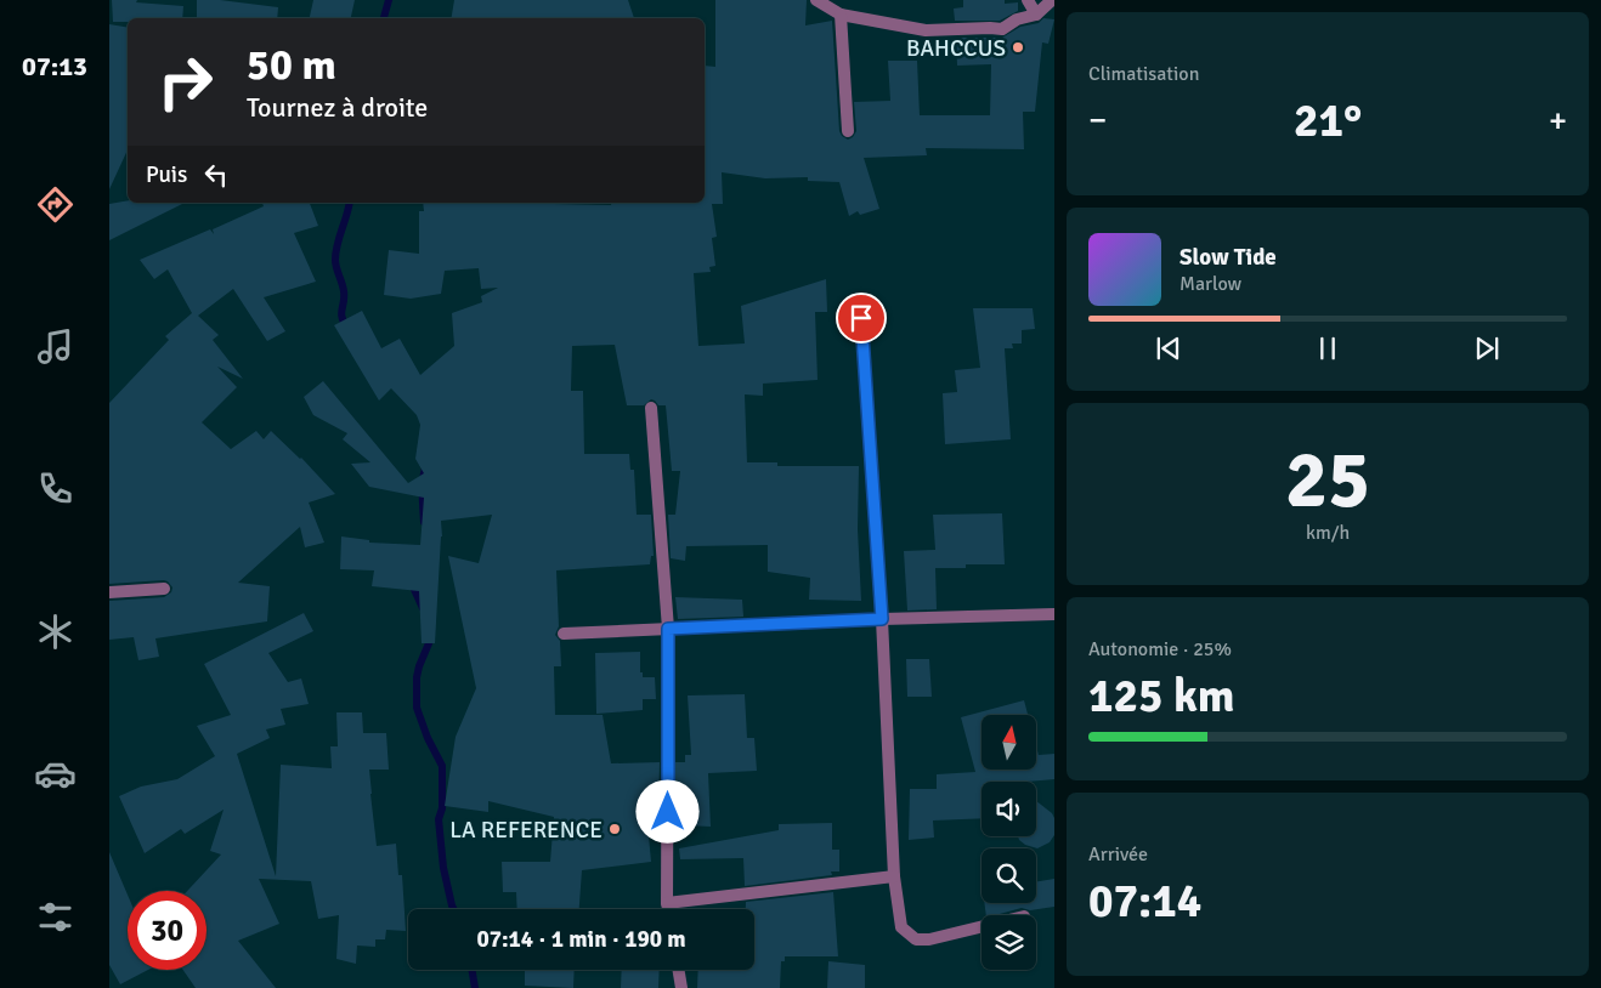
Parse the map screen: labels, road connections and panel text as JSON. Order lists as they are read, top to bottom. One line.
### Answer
{"places":["BAHCCUS","LA REFERENCE"],"north":"top","page":{"tabs":"07:13","tile":["Climatisation",["25","km/h"],["Autonomie · 25%","125 km"],["Arrivée","07:14"]],"turn":["50 m","Tournez à droite"],"heat":["−","21°","+"],"then":"Puis","song":["Slow Tide","Marlow"],"limit":"30","trip":"07:14 · 1 min · 190 m"}}
